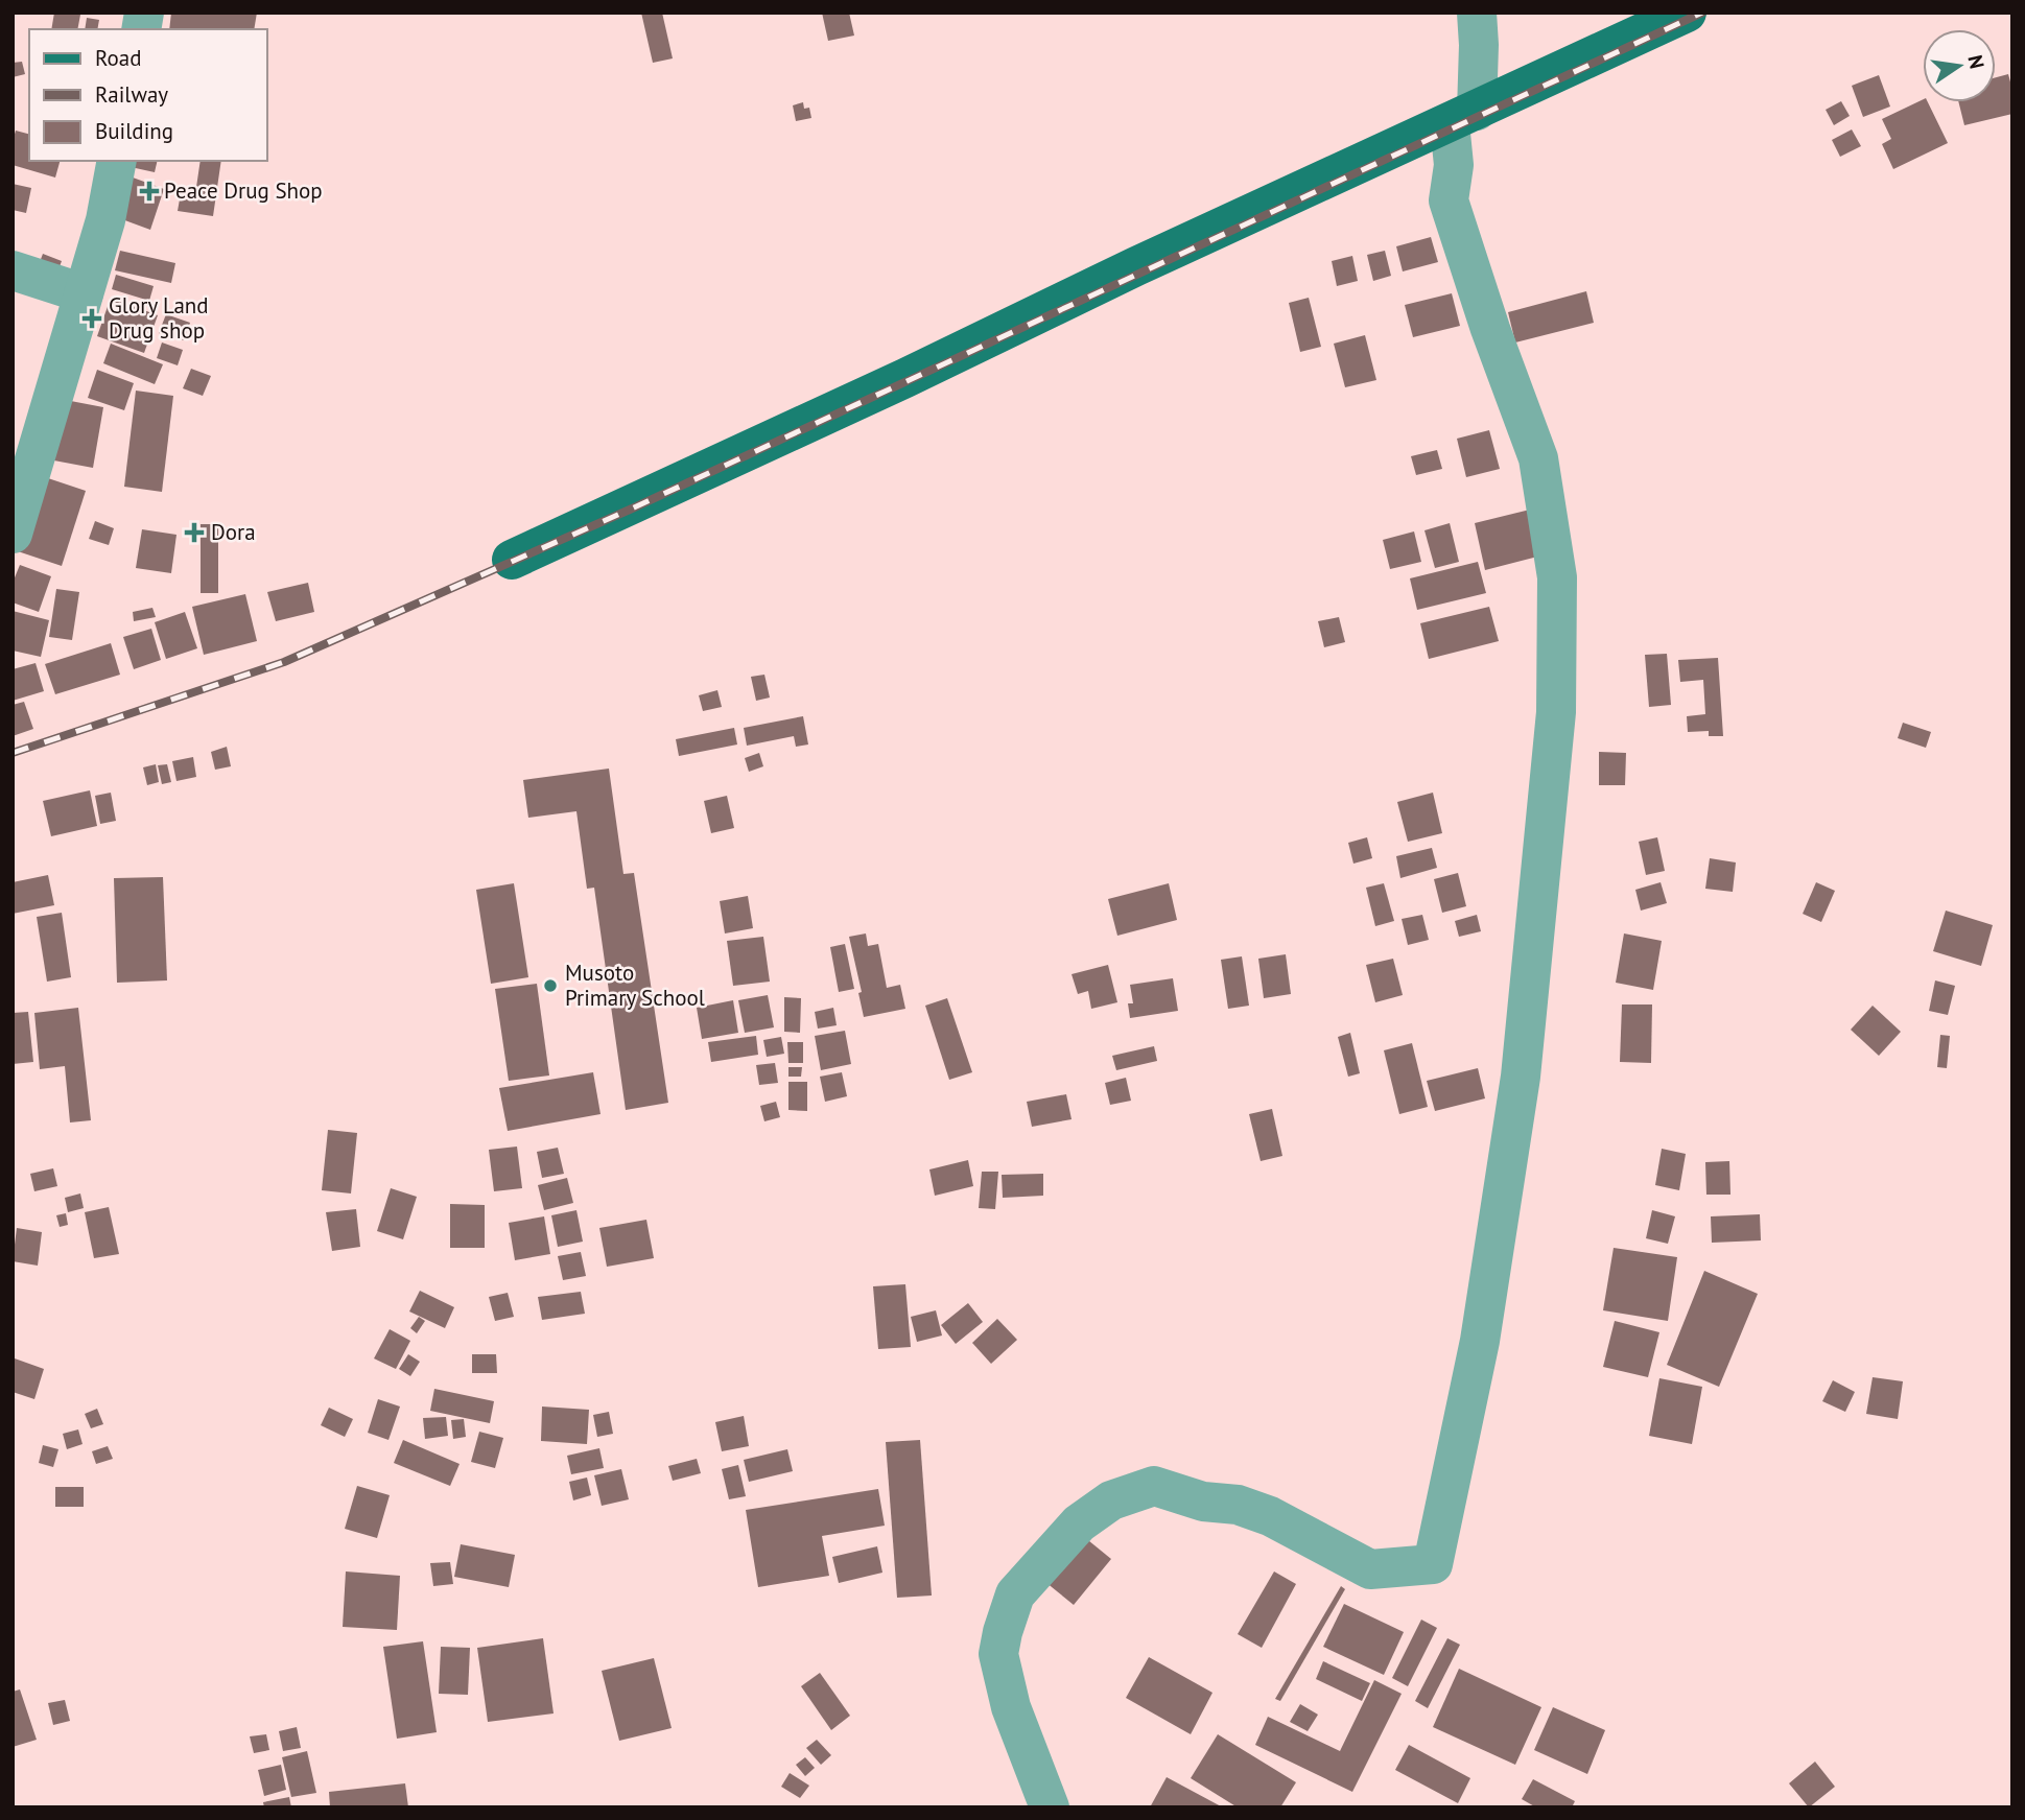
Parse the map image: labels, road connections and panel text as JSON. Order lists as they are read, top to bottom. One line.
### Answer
{"places":{"health":["Peace Drug Shop","Glory Land Drug shop","Dora"],"other":["Musoto Primary School"]},"legend":["Road","Railway","Building"],"north":"right"}
